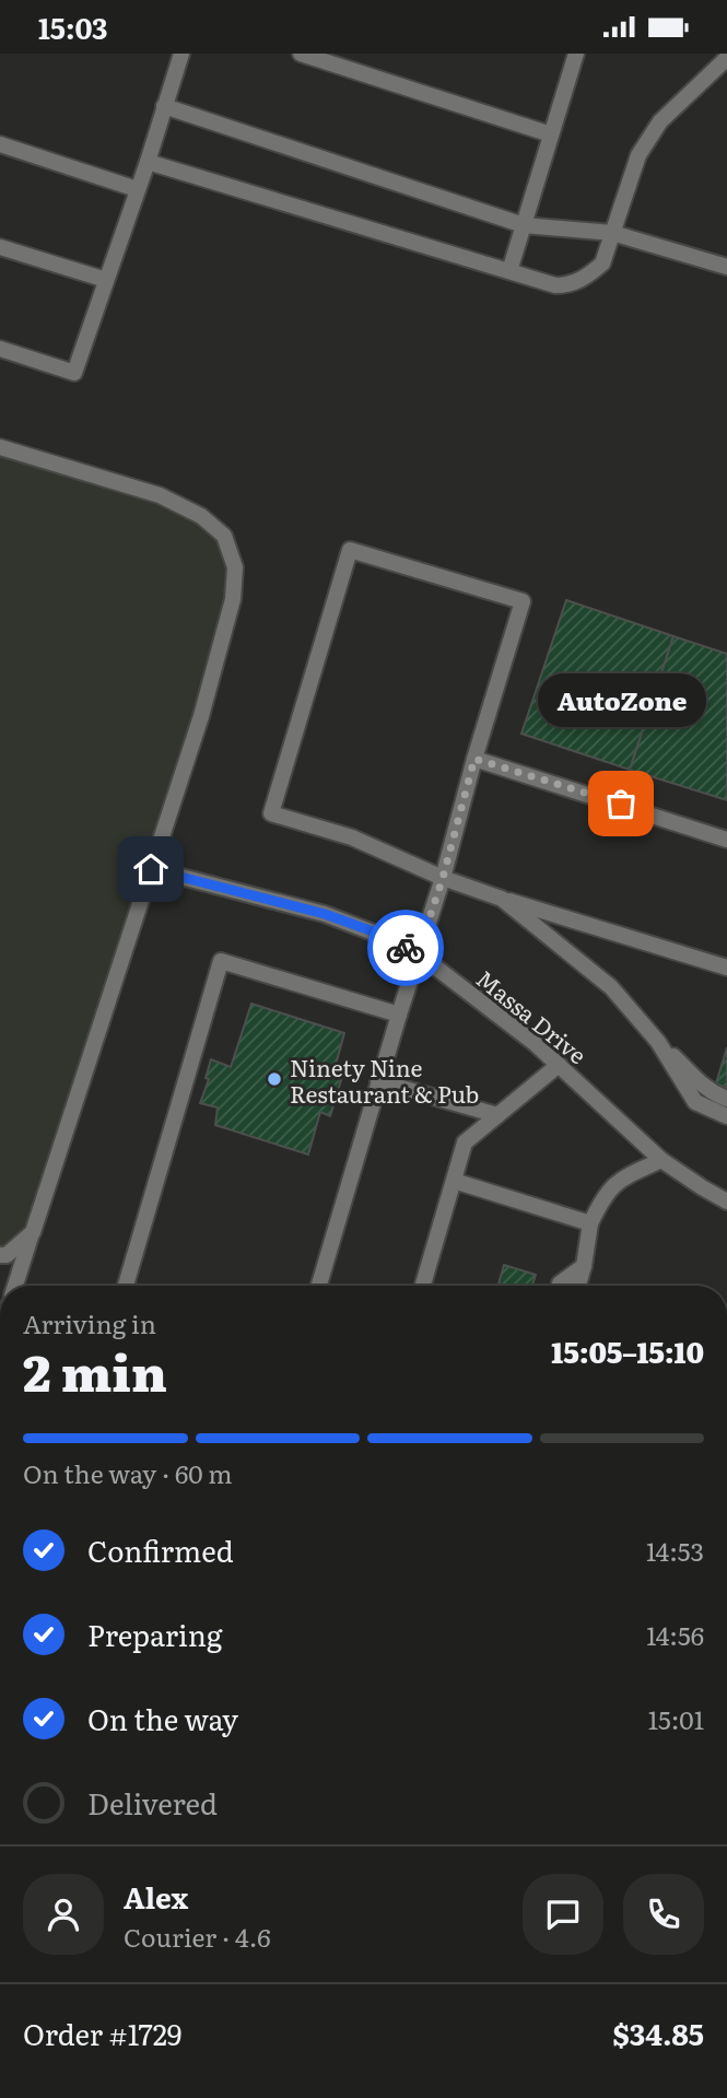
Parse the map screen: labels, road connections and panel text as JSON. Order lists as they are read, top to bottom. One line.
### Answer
{"streets":{"street":["Massa Drive"]},"places":["AutoZone","Ninety Nine Restaurant & Pub"],"page":{"status":"15:03","bubble":"AutoZone","heading":["2 min","Arriving in","15:05–15:10"],"panel":["Alex","Courier · 4.6","Order #1729","$34.85"],"bar":"On the way · 60 m","list":[["Confirmed","14:53"],["Preparing","14:56"],["On the way","15:01"],"Delivered"]}}
